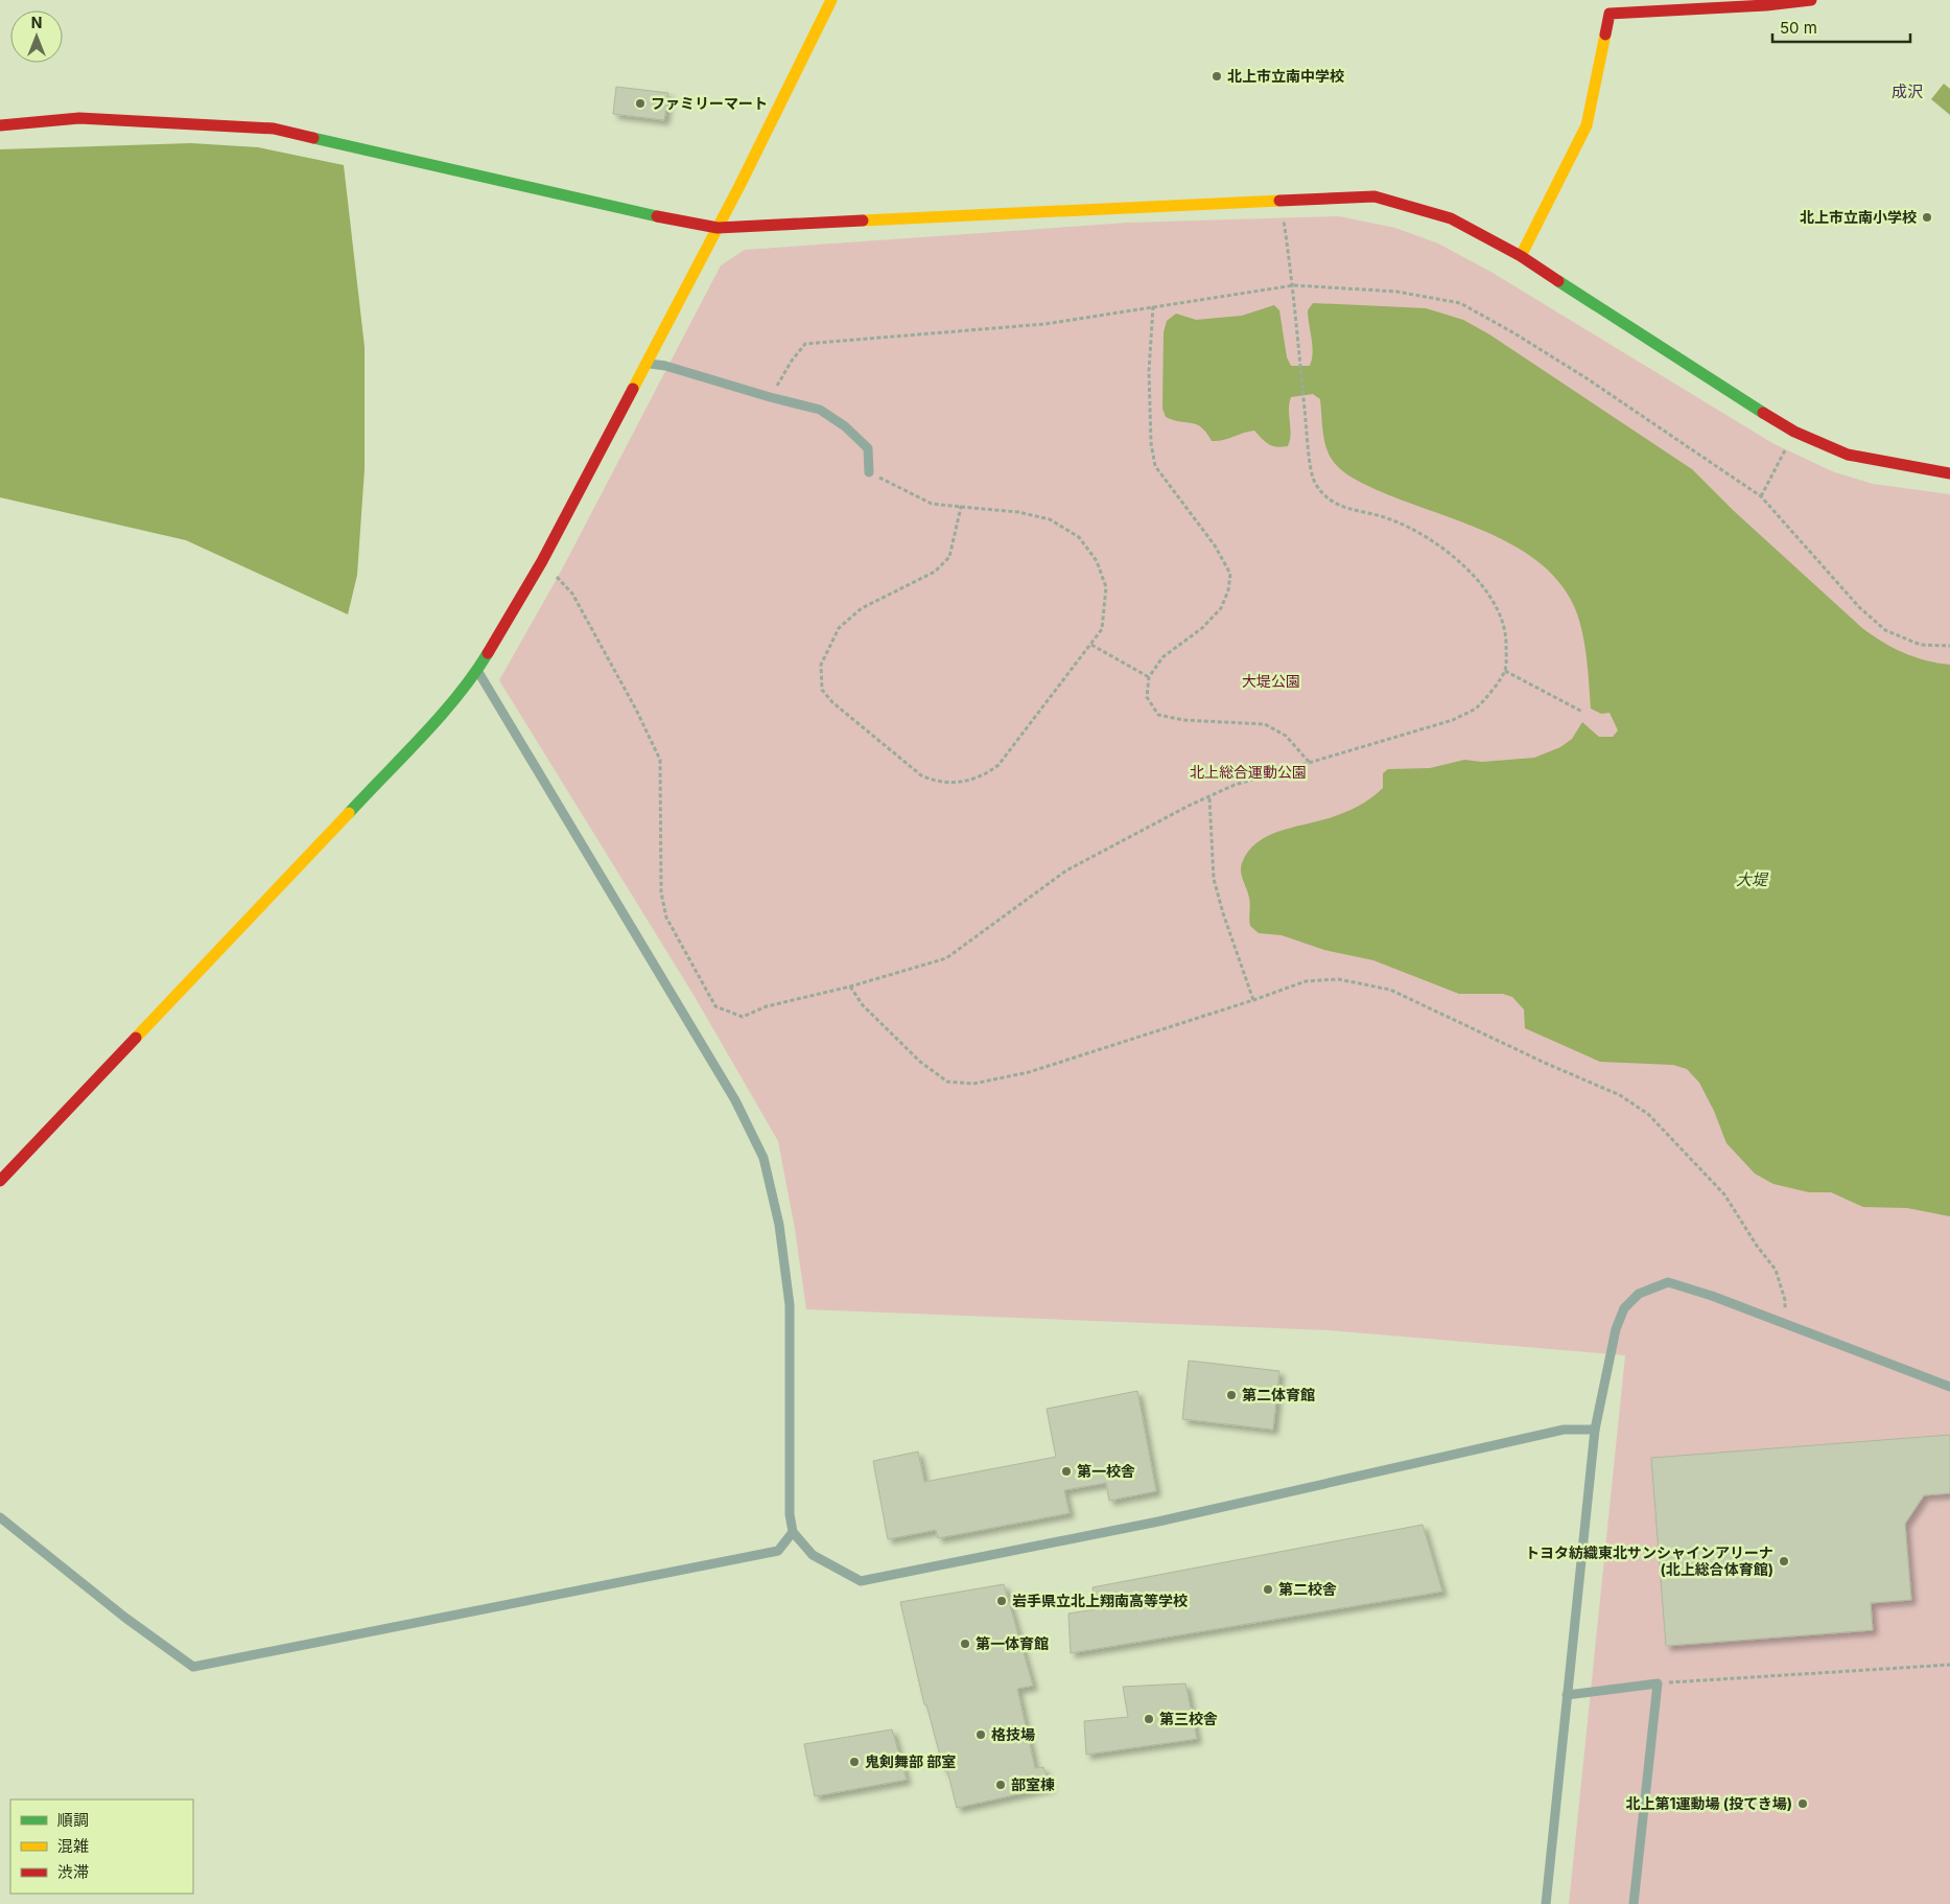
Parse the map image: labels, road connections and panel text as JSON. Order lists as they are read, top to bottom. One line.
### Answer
{"districts":["成沢"],"water":["大堤"],"parks":["大堤公園","北上総合運動公園"],"places":["北上市立南中学校","ファミリーマート","北上市立南小学校","第二体育館","第一校舎","トヨタ紡織東北サンシャインアリーナ (北上総合体育館)","第二校舎","岩手県立北上翔南高等学校","第一体育館","第三校舎","格技場","鬼剣舞部 部室","部室棟","北上第1運動場 (投てき場)"],"legend":["順調","混雑","渋滞"],"scale_bar":"50 m","north":"top"}
